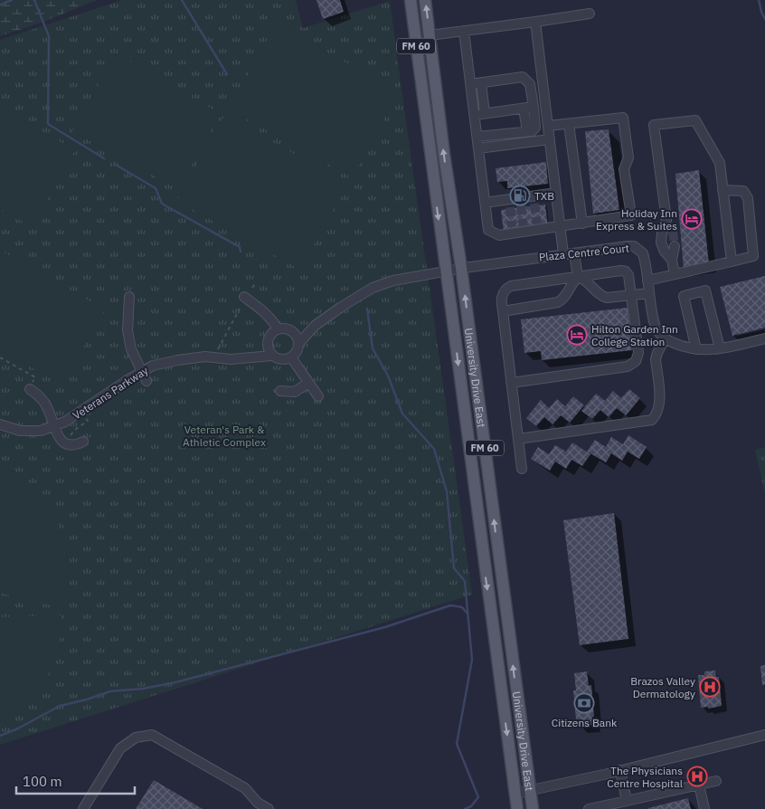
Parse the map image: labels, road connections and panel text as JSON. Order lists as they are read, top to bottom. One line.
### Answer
{"streets":{"main road":["FM 60","University Drive East"],"street":["Plaza Centre Court","Veterans Parkway"]},"crossings":[["Plaza Centre Court","University Drive East"]],"parks":["Veteran's Park & Athletic Complex"],"places":{"fuel station":["TXB"],"hotel":["Holiday Inn Express & Suites","Hilton Garden Inn College Station"],"hospital":["Brazos Valley Dermatology","The Physicians Centre Hospital"],"bank":["Citizens Bank"]},"scale_bar":"100 m"}
